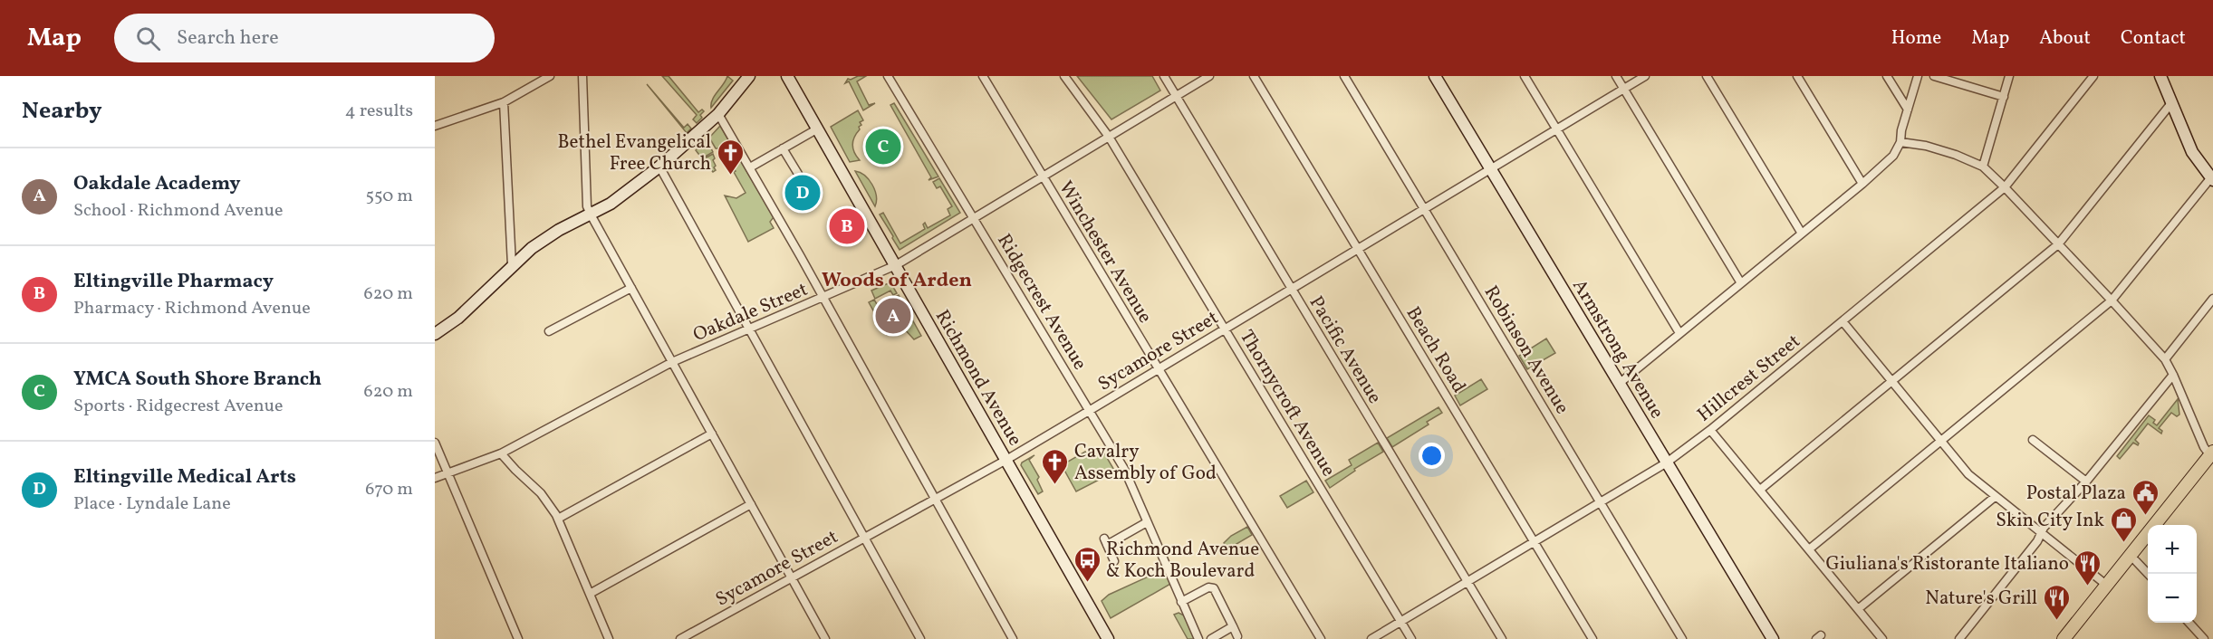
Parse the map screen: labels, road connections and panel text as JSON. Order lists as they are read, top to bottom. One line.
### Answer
{"streets":{"main road":["Armstrong Avenue","Richmond Avenue"],"street":["Winchester Avenue","Ridgecrest Avenue","Oakdale Street","Pacific Avenue","Beach Road","Robinson Avenue","Sycamore Street","Hillcrest Street","Thornycroft Avenue"]},"crossings":[["Winchester Avenue","Oakdale Street"],["Winchester Avenue","Sycamore Street"],["Ridgecrest Avenue","Oakdale Street"],["Ridgecrest Avenue","Sycamore Street"],["Oakdale Street","Pacific Avenue"],["Oakdale Street","Richmond Avenue"],["Oakdale Street","Thornycroft Avenue"],["Armstrong Avenue","Sycamore Street"],["Armstrong Avenue","Hillcrest Street"],["Pacific Avenue","Sycamore Street"],["Pacific Avenue","Hillcrest Street"],["Beach Road","Sycamore Street"],["Beach Road","Hillcrest Street"],["Robinson Avenue","Sycamore Street"],["Robinson Avenue","Hillcrest Street"],["Sycamore Street","Richmond Avenue"],["Sycamore Street","Thornycroft Avenue"],["Hillcrest Street","Thornycroft Avenue"]],"districts":["Woods of Arden"],"places":{"church":["Bethel Evangelical Free Church","Cavalry Assembly of God"],"public building":["Postal Plaza"],"shop":["Skin City Ink"],"bus stop":["Richmond Avenue & Koch Boulevard"],"restaurant":["Giuliana's Ristorante Italiano","Nature's Grill"]},"page":{"header":"Map","search":"Search here","nav":["Home","Map","About","Contact"],"heading":["Nearby","4 results"],"pins":["C","D","B","A"],"list":[{"mark":"A","name":"Oakdale Academy","note":"School · Richmond Avenue","value":"550 m"},{"mark":"B","name":"Eltingville Pharmacy","note":"Pharmacy · Richmond Avenue","value":"620 m"},{"mark":"C","name":"YMCA South Shore Branch","note":"Sports · Ridgecrest Avenue","value":"620 m"},{"mark":"D","name":"Eltingville Medical Arts","note":"Place · Lyndale Lane","value":"670 m"}],"map_buttons":["+","−"]}}
